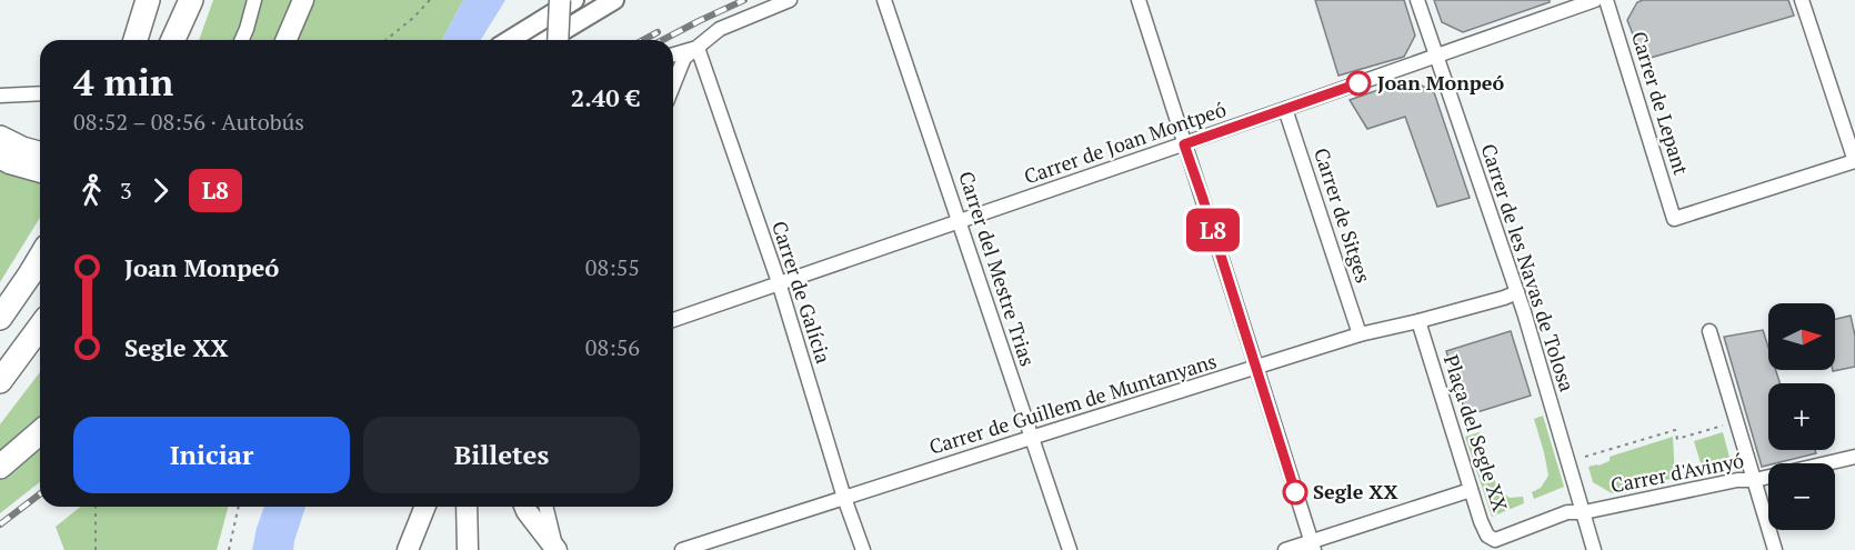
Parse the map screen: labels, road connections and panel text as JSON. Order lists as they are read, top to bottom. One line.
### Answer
{"streets":{"street":["Carrer de Lepant","Carrer de Joan Montpeó","Carrer de Sitges","Carrer de les Navas de Tolosa","Carrer del Mestre Trias","Carrer de Galícia","Carrer de Guillem de Muntanyans","Plaça del Segle XX","Carrer d'Avinyó"]},"crossings":[["Carrer de Joan Montpeó","Carrer de Sitges"],["Carrer de Joan Montpeó","Carrer de les Navas de Tolosa"],["Carrer de Joan Montpeó","Carrer del Mestre Trias"],["Carrer de Joan Montpeó","Carrer de Galícia"],["Carrer de Sitges","Carrer de Guillem de Muntanyans"],["Carrer de les Navas de Tolosa","Carrer de Guillem de Muntanyans"],["Carrer de les Navas de Tolosa","Plaça del Segle XX"],["Carrer de les Navas de Tolosa","Carrer d'Avinyó"],["Carrer del Mestre Trias","Carrer de Guillem de Muntanyans"],["Carrer de Galícia","Carrer de Guillem de Muntanyans"],["Carrer de Guillem de Muntanyans","Plaça del Segle XX"],["Plaça del Segle XX","Carrer d'Avinyó"]],"places":["Joan Monpeó","Segle XX"],"lines":["bus line L8"],"north":"right","page":{"on_map":"L8","heading":["4 min","08:52 – 08:56 · Autobús","2.40 €"],"legs":["3","L8"],"list":[{"name":"Joan Monpeó","value":"08:55"},{"name":"Segle XX","value":"08:56"}],"map_buttons":["+","−"],"buttons":["Iniciar","Billetes"]}}
